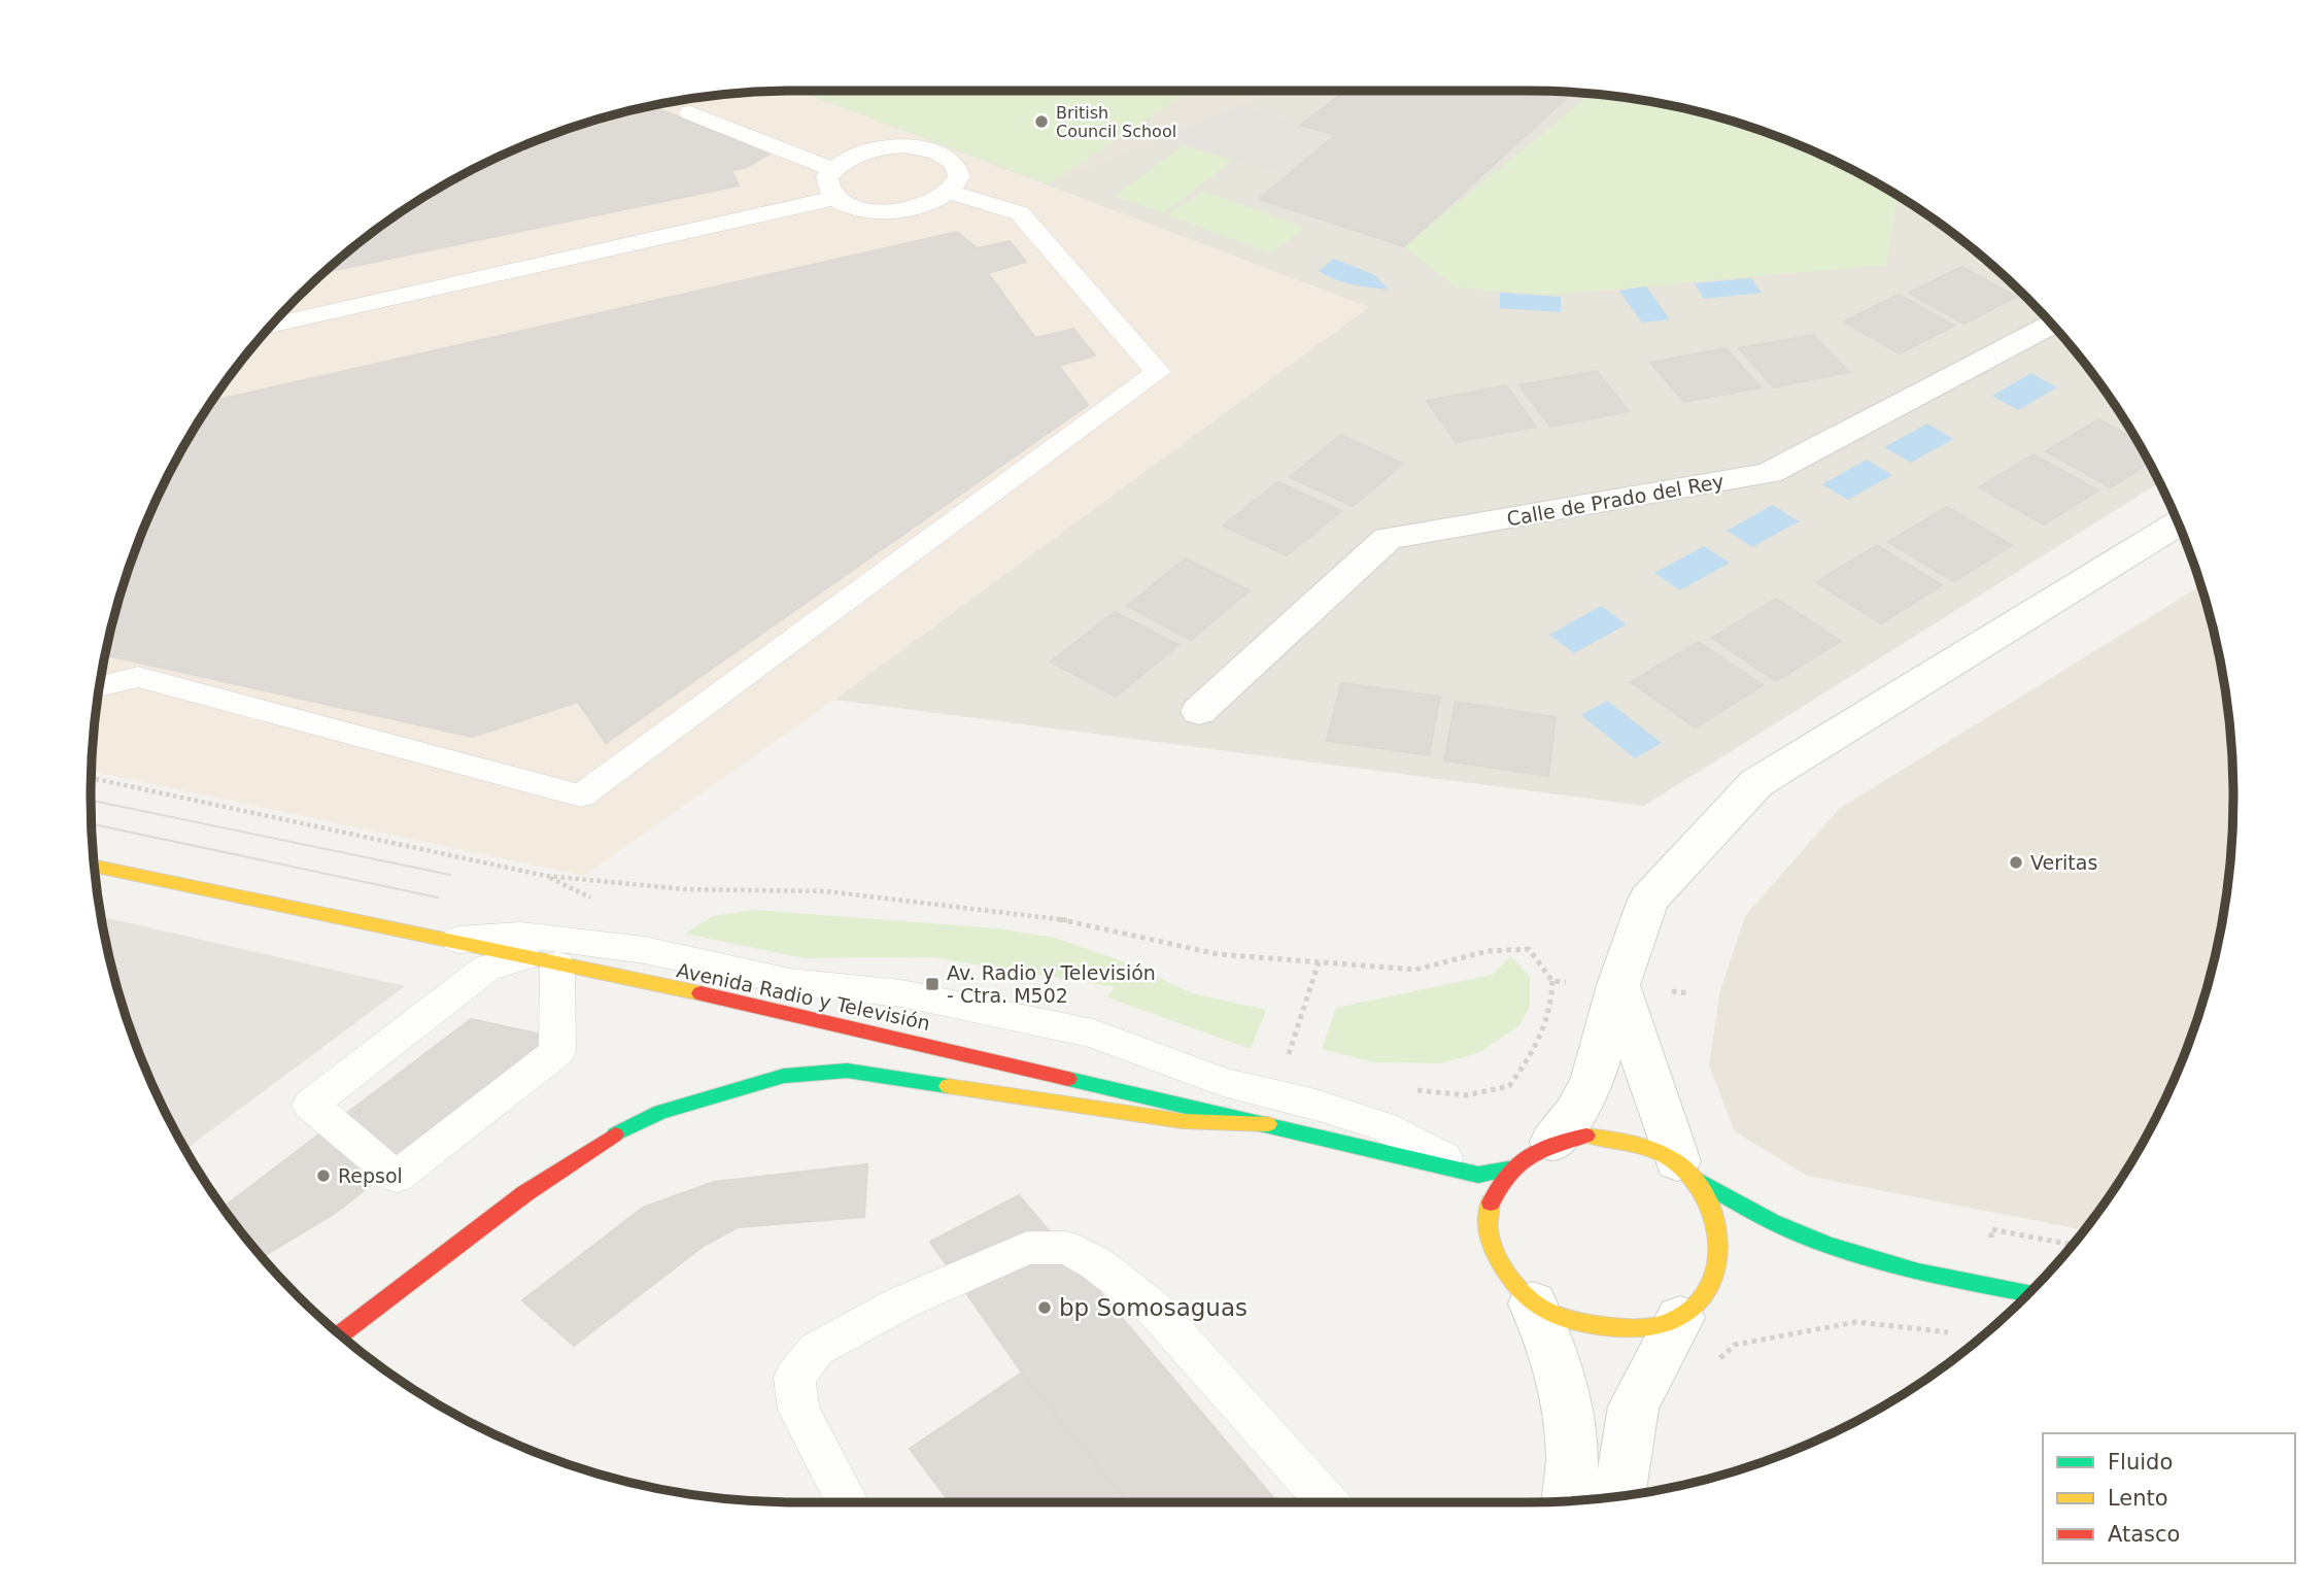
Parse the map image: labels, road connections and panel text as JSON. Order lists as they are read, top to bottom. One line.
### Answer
{"streets":{"main road":["Avenida Radio y Televisión"],"street":["Calle de Prado del Rey"]},"places":{"other":["British Council School","Veritas","Repsol","bp Somosaguas"],"transit":["Av. Radio y Televisión - Ctra. M502"]},"legend":["Fluido","Lento","Atasco"]}
